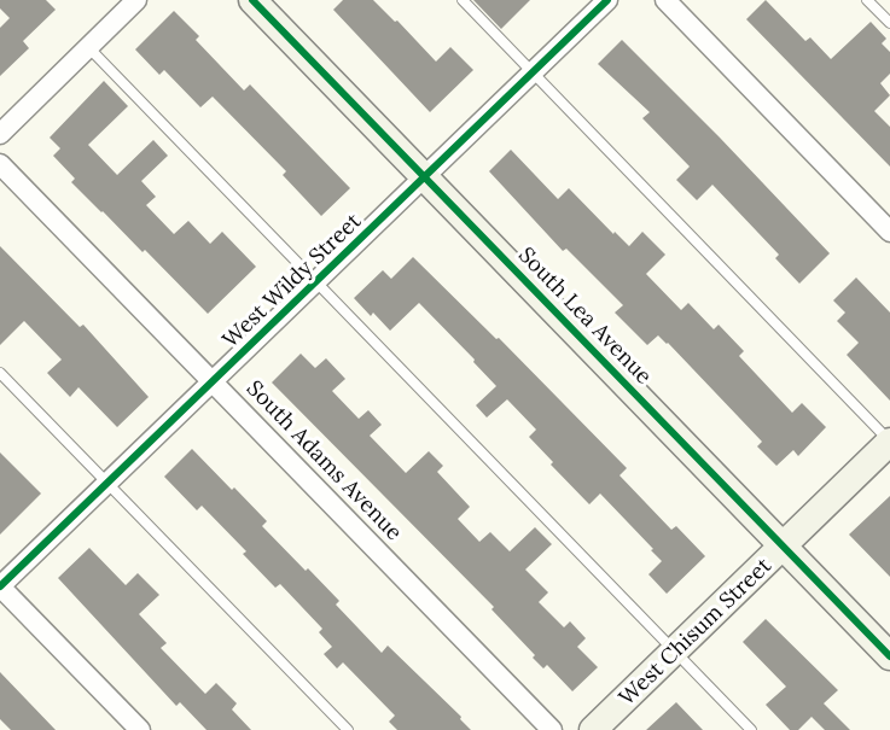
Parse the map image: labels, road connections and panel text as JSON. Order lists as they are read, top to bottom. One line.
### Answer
{"streets":{"street":["West Wildy Street","South Lea Avenue","South Adams Avenue","West Chisum Street"]},"crossings":[["West Wildy Street","South Lea Avenue"],["West Wildy Street","South Adams Avenue"],["South Lea Avenue","West Chisum Street"]]}
